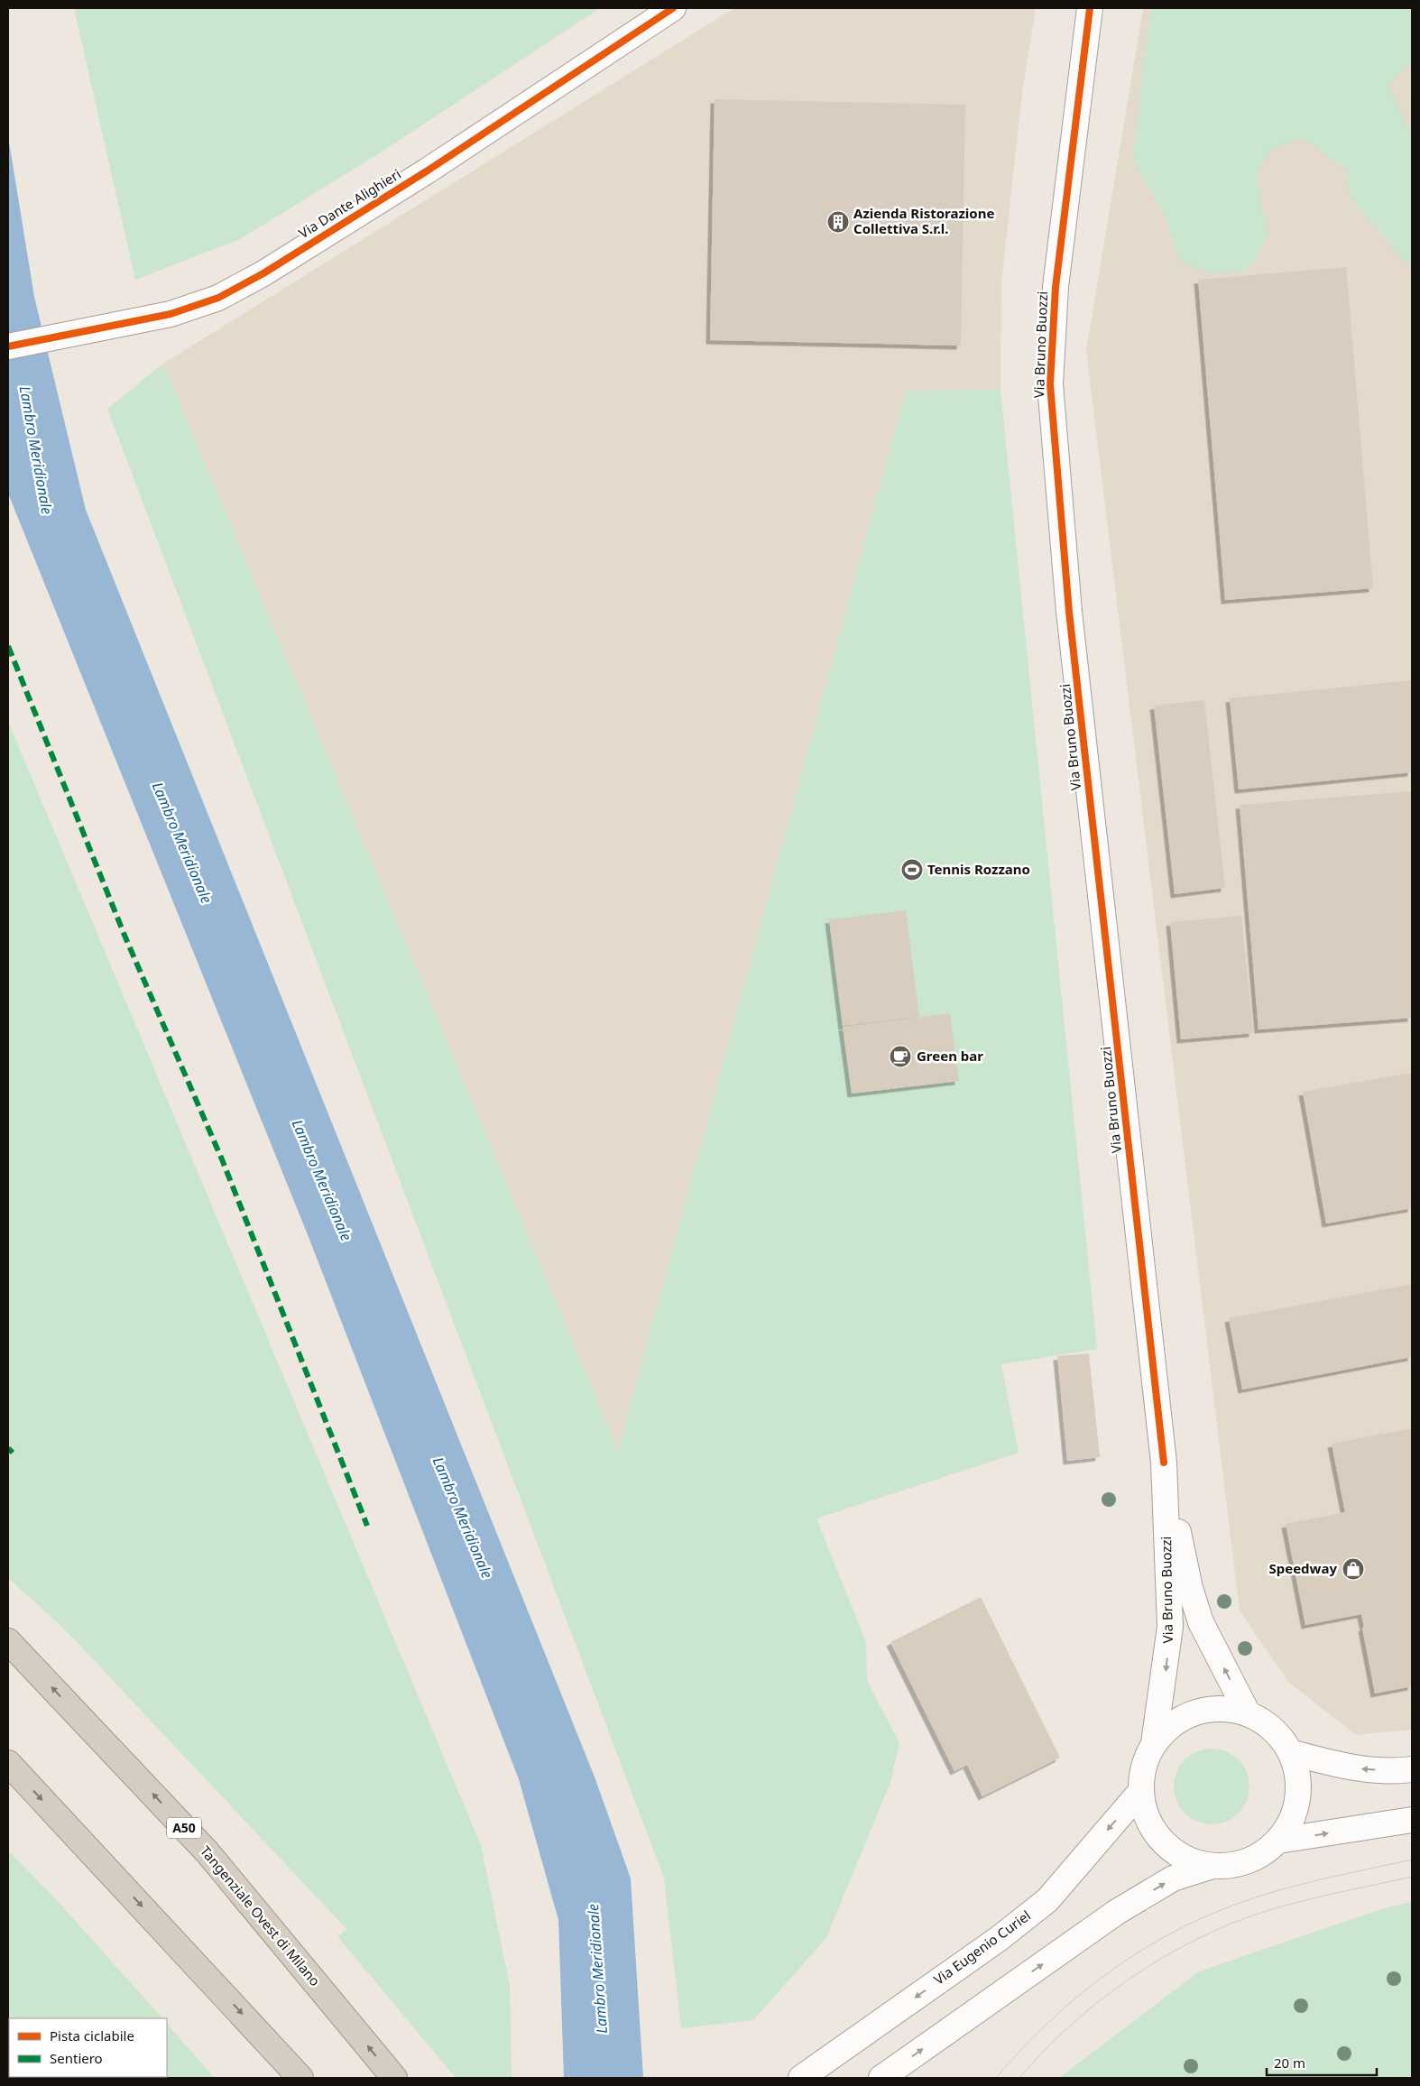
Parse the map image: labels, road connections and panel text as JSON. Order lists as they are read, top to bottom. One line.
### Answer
{"streets":{"highway":["A50","Tangenziale Ovest di Milano"],"main road":["Via Dante Alighieri","Via Bruno Buozzi","Via Eugenio Curiel"]},"crossings":[["Via Bruno Buozzi","Via Eugenio Curiel"]],"water":["Lambro Meridionale"],"places":{"building":["Azienda Ristorazione Collettiva S.r.l."],"sports":["Tennis Rozzano"],"cafe":["Green bar"],"shop":["Speedway"]},"legend":["Pista ciclabile","Sentiero"],"scale_bar":"20 m"}
